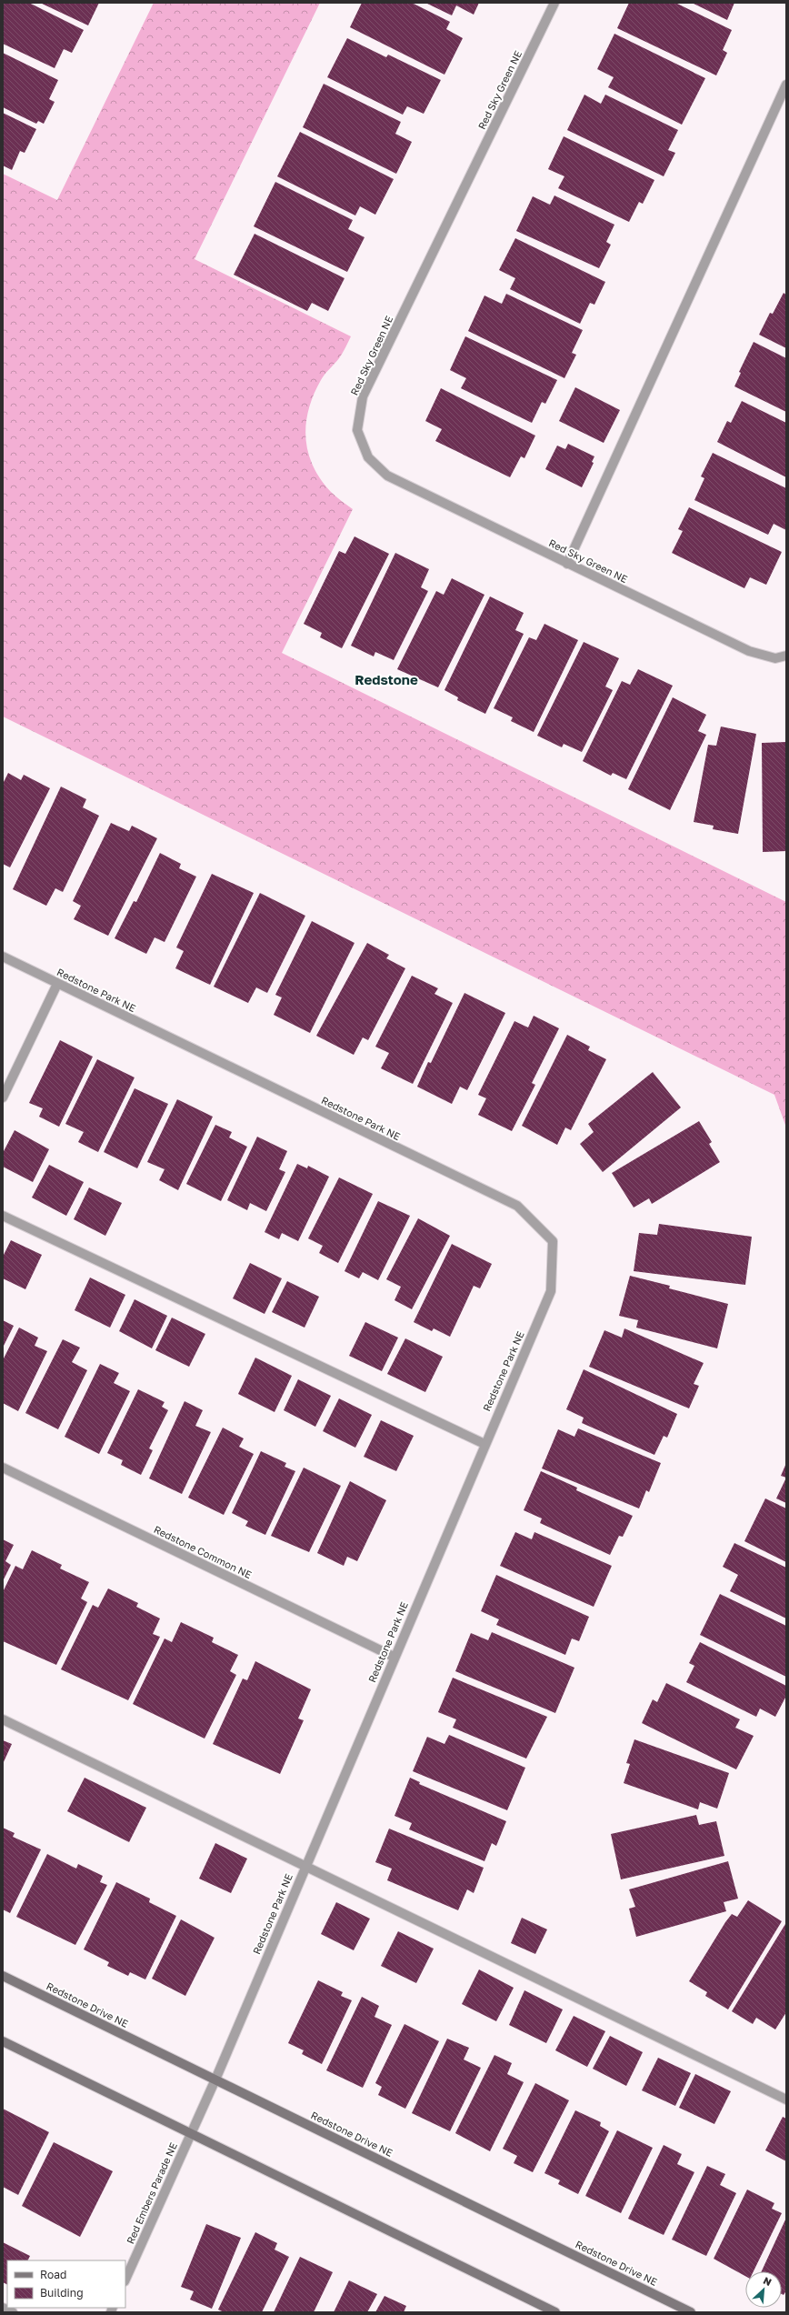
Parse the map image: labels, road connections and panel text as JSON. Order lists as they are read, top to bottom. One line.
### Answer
{"streets":{"street":["Red Sky Green NE","Redstone Park NE","Redstone Common NE","Redstone Drive NE","Red Embers Parade NE"]},"crossings":[["Redstone Park NE","Redstone Common NE"],["Redstone Park NE","Redstone Drive NE"],["Redstone Park NE","Red Embers Parade NE"]],"districts":["Redstone"],"legend":["Road","Building"],"north":"top right"}
